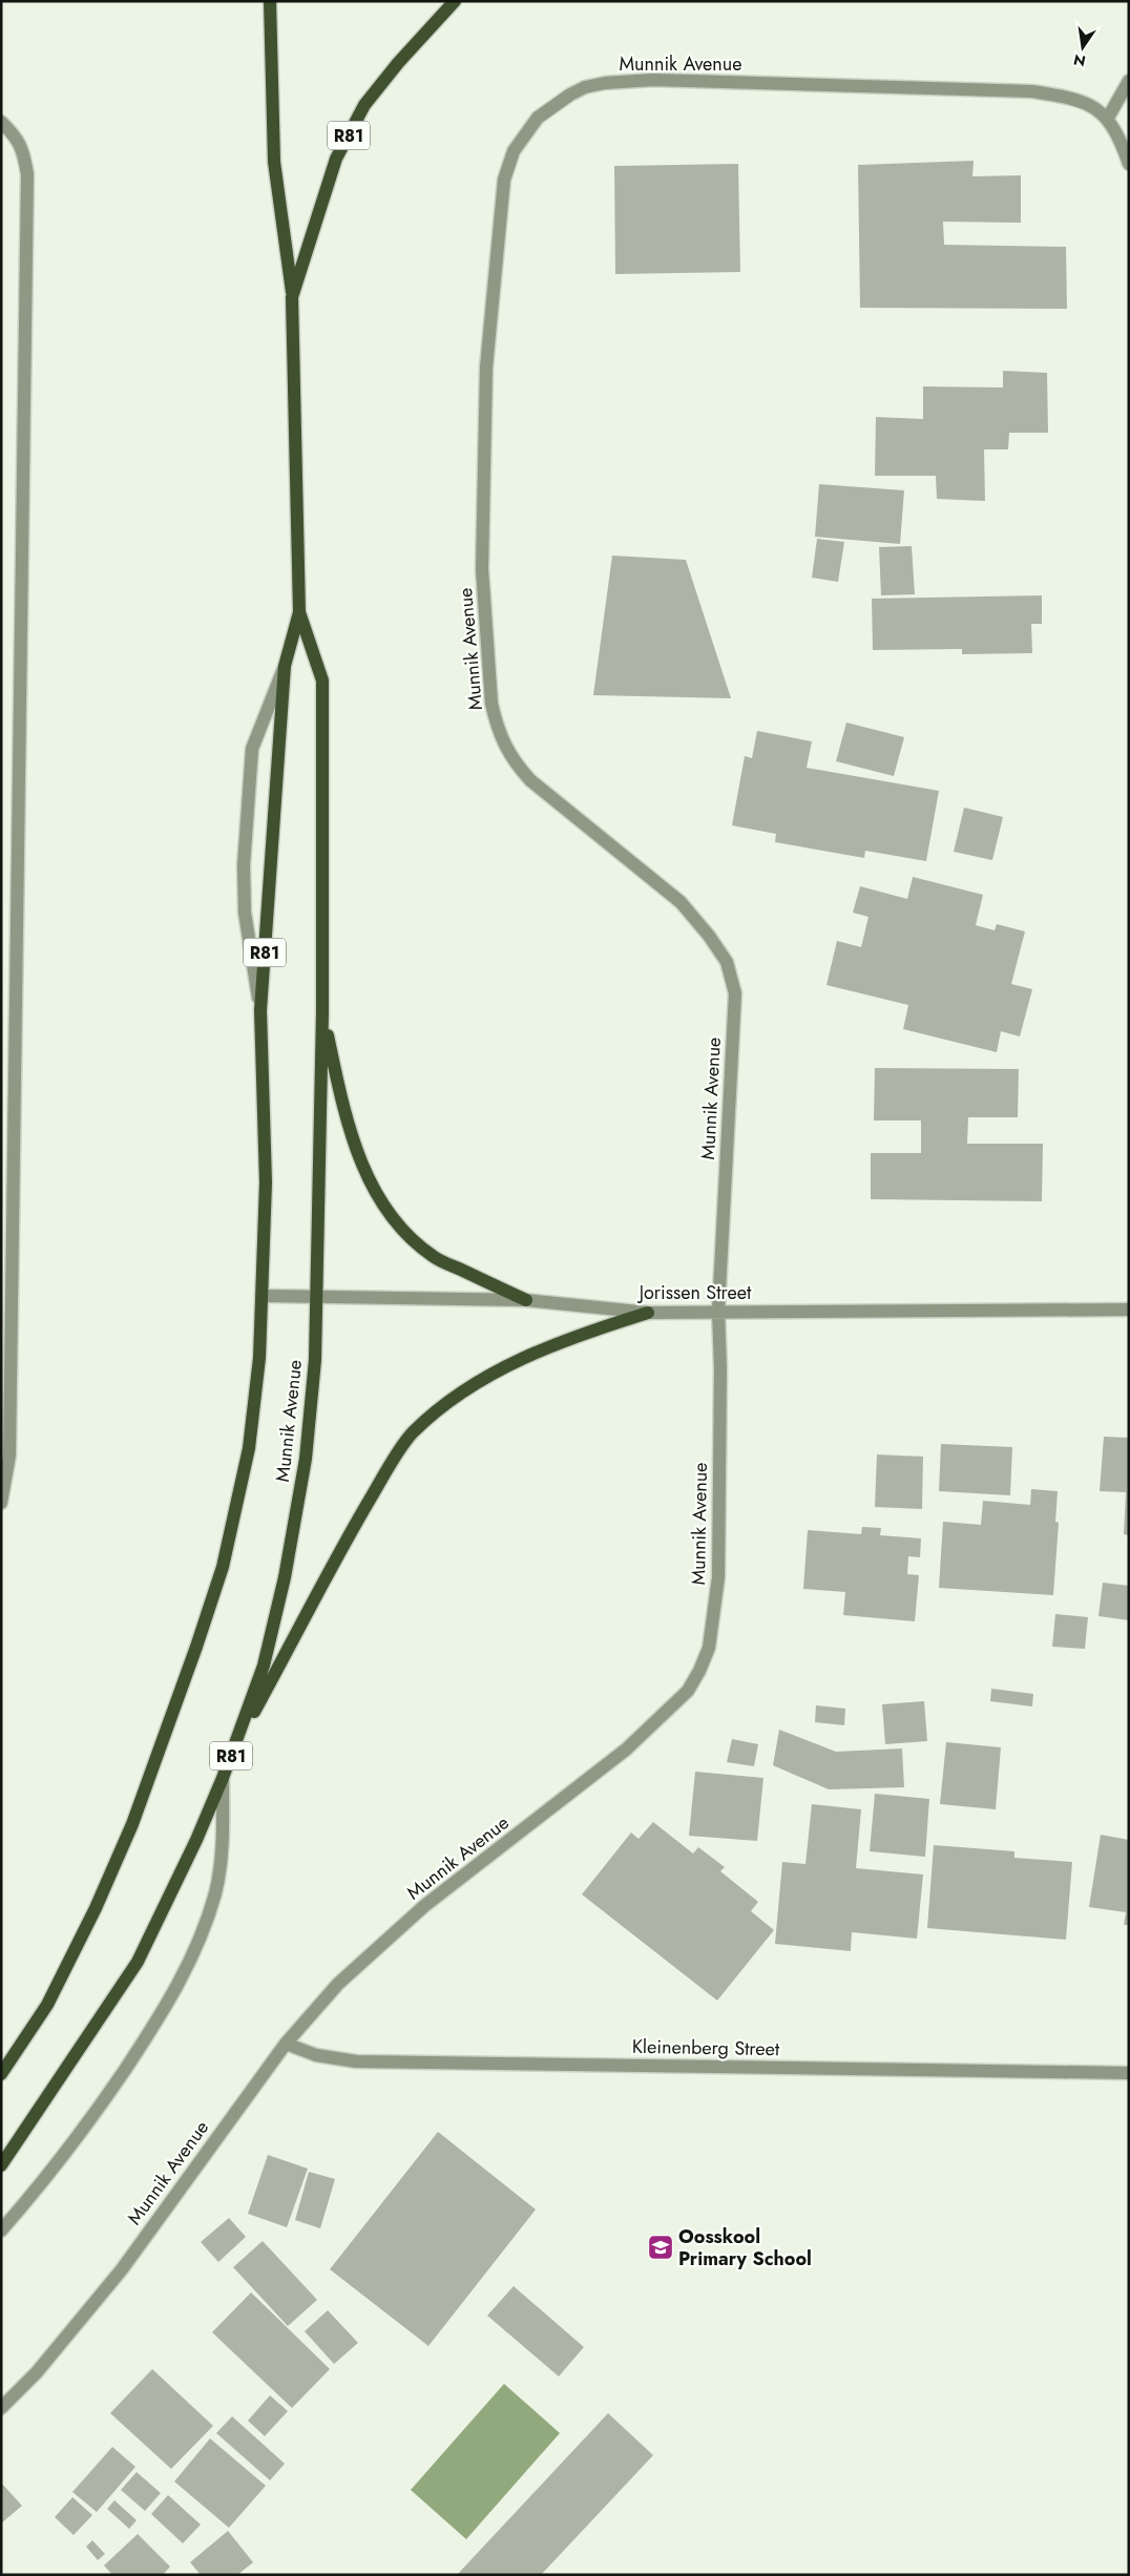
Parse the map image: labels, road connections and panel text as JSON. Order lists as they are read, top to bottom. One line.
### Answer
{"streets":{"main road":["Munnik Avenue","R81"],"street":["Jorissen Street","Kleinenberg Street"]},"crossings":[["Munnik Avenue","Jorissen Street"],["Munnik Avenue","Kleinenberg Street"]],"places":{"school or university":["Oosskool Primary School"]},"north":"bottom"}
